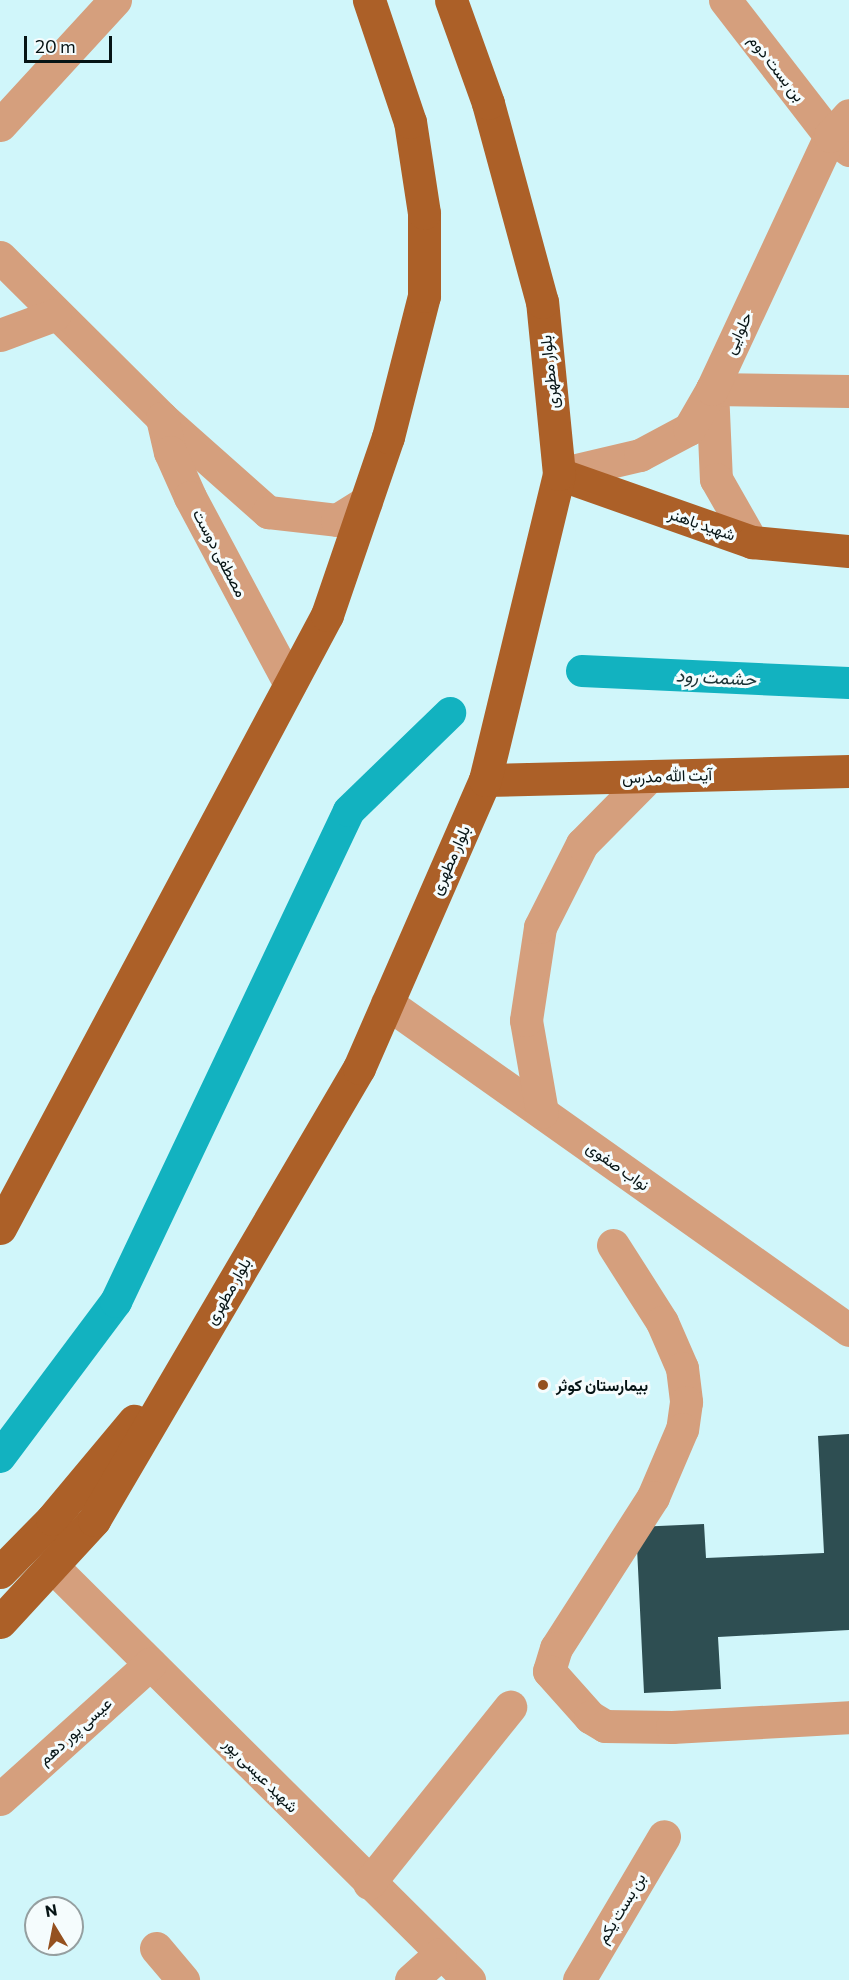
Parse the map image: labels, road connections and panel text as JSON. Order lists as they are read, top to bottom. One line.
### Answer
{"streets":{"main road":["بلوار مطهری","شهید باهنر","آیت الله مدرس"],"street":["بن بست دوم","حلوایی","مصطفی دوست","نواب صفوی","عیسی پور دهم","شهید عیسی پور","بن بست یکم"]},"crossings":[["بن بست دوم","حلوایی"],["حلوایی","بلوار مطهری"],["حلوایی","شهید باهنر"],["بلوار مطهری","شهید باهنر"],["بلوار مطهری","آیت الله مدرس"],["بلوار مطهری","نواب صفوی"],["بلوار مطهری","شهید عیسی پور"],["عیسی پور دهم","شهید عیسی پور"]],"water":["حشمت رود"],"places":["بیمارستان کوثر"],"scale_bar":"20 m","north":"top"}
